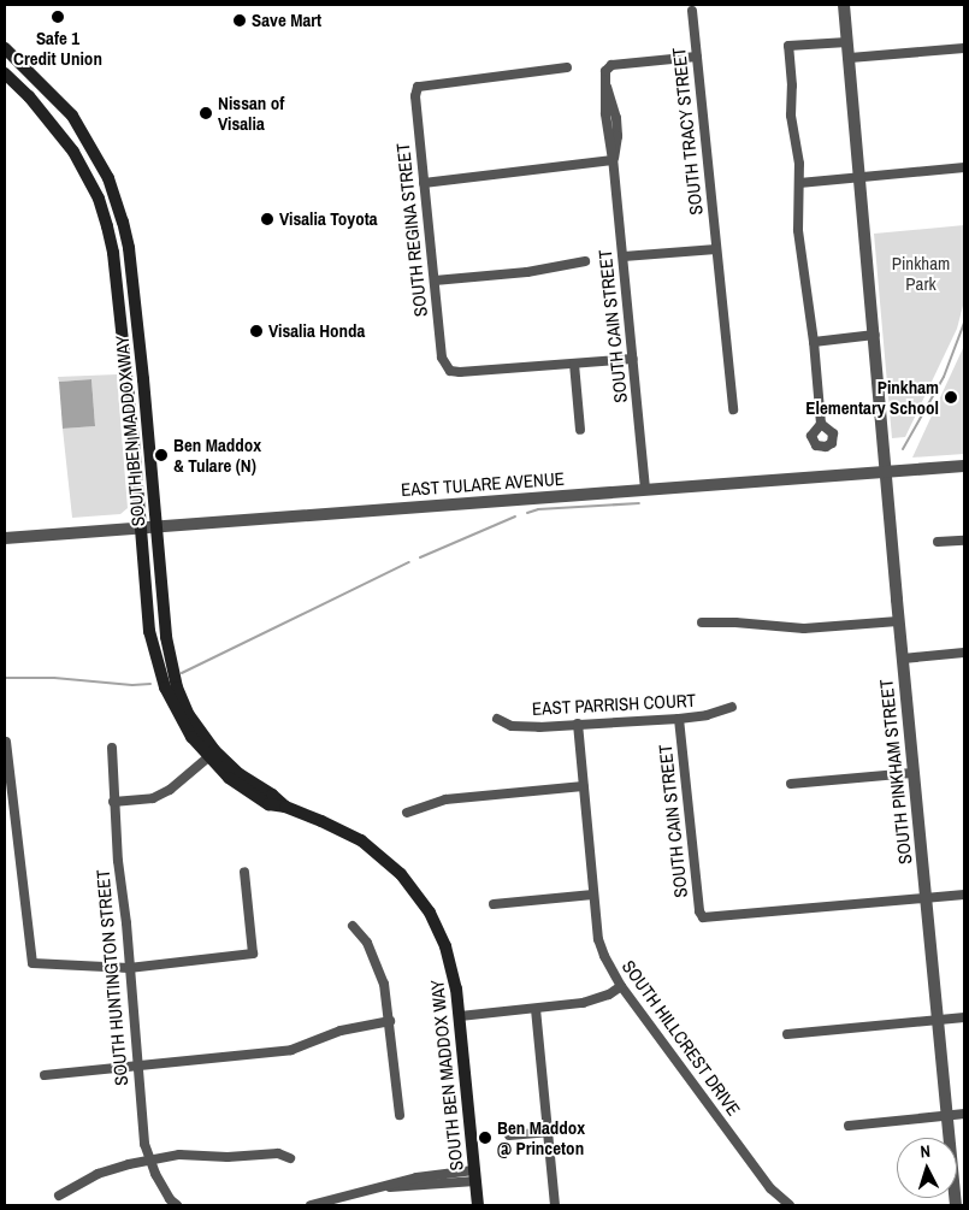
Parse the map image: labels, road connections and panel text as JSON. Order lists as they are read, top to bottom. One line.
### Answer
{"streets":{"main road":["SOUTH BEN MADDOX WAY"],"street":["SOUTH TRACY STREET","SOUTH REGINA STREET","SOUTH CAIN STREET","EAST TULARE AVENUE","EAST PARRISH COURT","SOUTH PINKHAM STREET","SOUTH HUNTINGTON STREET","SOUTH HILLCREST DRIVE"]},"crossings":[["SOUTH TRACY STREET","SOUTH CAIN STREET"],["SOUTH CAIN STREET","EAST TULARE AVENUE"],["SOUTH CAIN STREET","EAST PARRISH COURT"],["SOUTH CAIN STREET","SOUTH PINKHAM STREET"],["SOUTH BEN MADDOX WAY","EAST TULARE AVENUE"],["EAST TULARE AVENUE","SOUTH PINKHAM STREET"],["EAST PARRISH COURT","SOUTH HILLCREST DRIVE"]],"parks":["Pinkham Park"],"places":["Safe 1 Credit Union","Save Mart","Nissan of Visalia","Visalia Toyota","Visalia Honda","Pinkham Elementary School","Ben Maddox & Tulare (N)","Ben Maddox @ Princeton"],"north":"top"}
